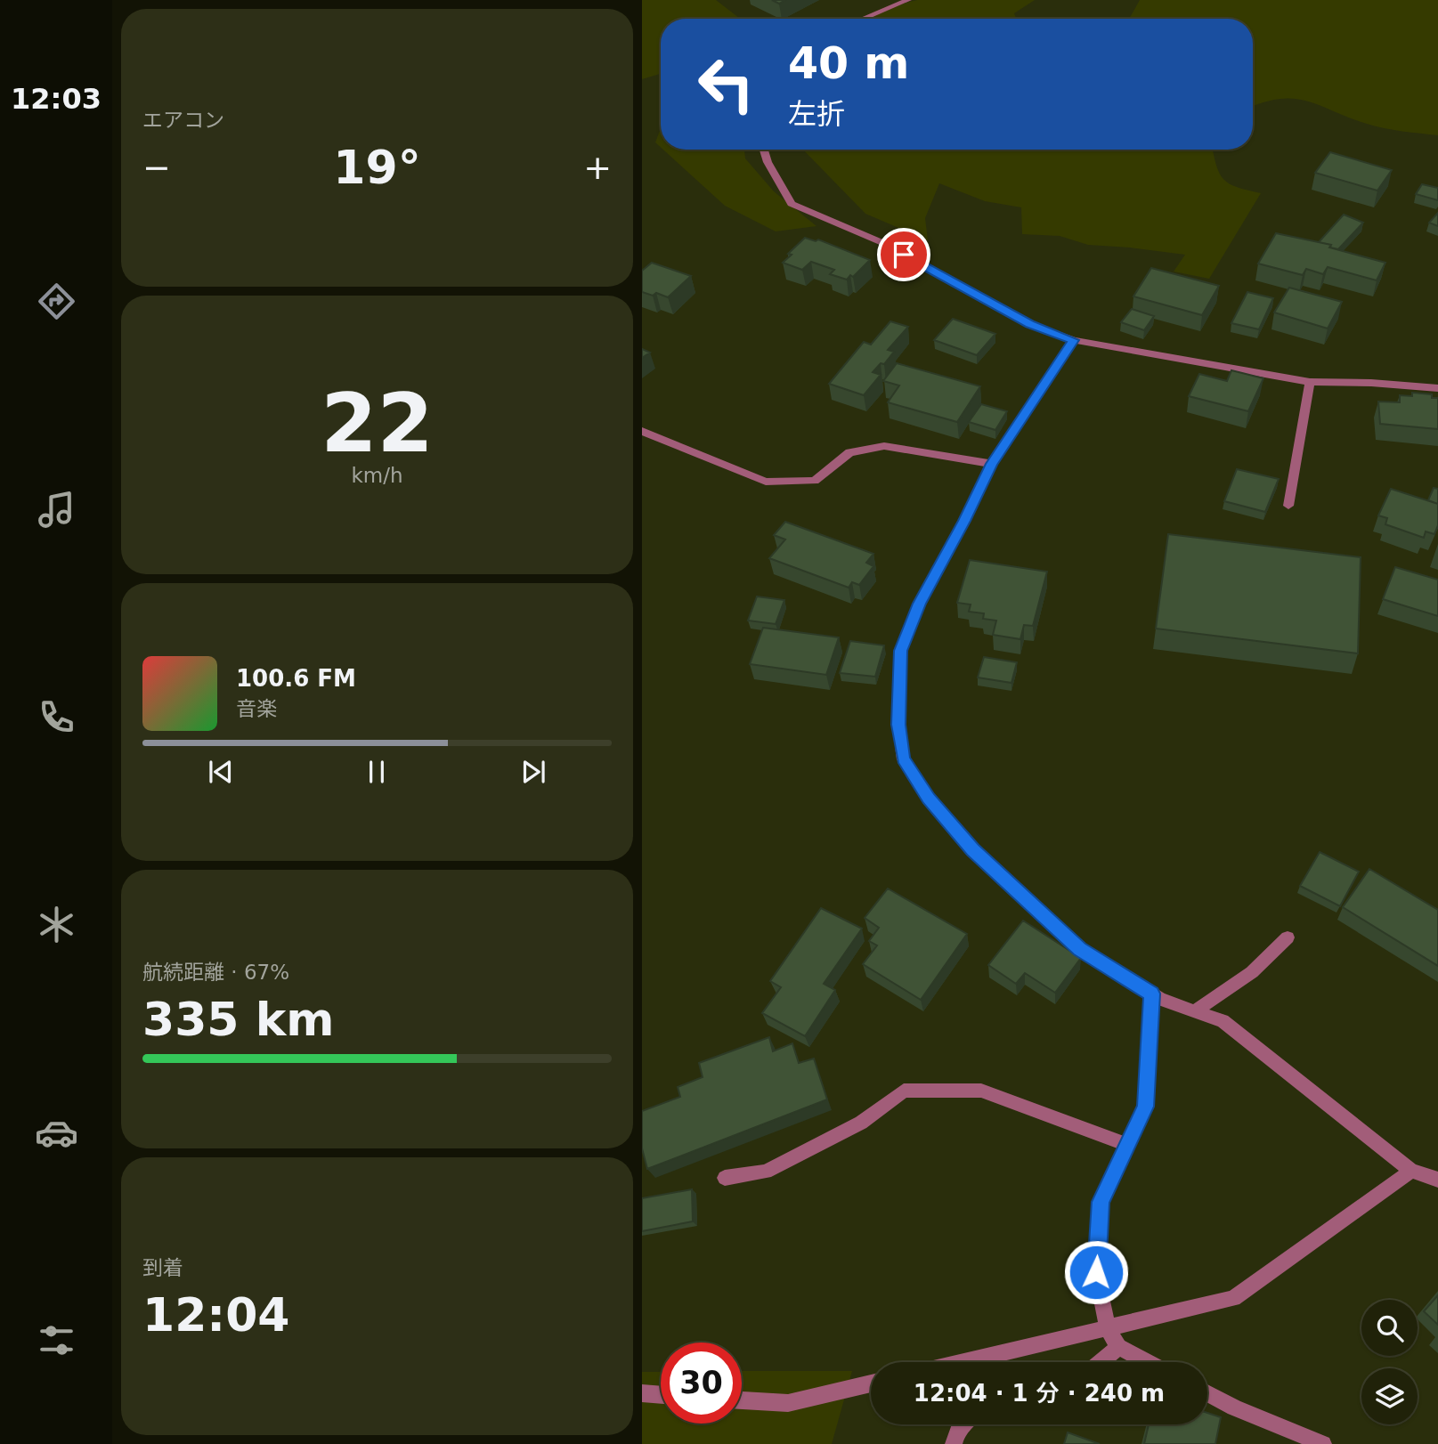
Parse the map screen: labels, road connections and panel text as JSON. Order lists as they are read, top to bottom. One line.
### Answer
{"page":{"tabs":"12:03","tile":["エアコン",["22","km/h"],["航続距離 · 67%","335 km"],["到着","12:04"]],"turn":["40 m","左折"],"heat":["−","19°","+"],"song":["100.6 FM","音楽"],"limit":"30","trip":"12:04 · 1 分 · 240 m"}}
